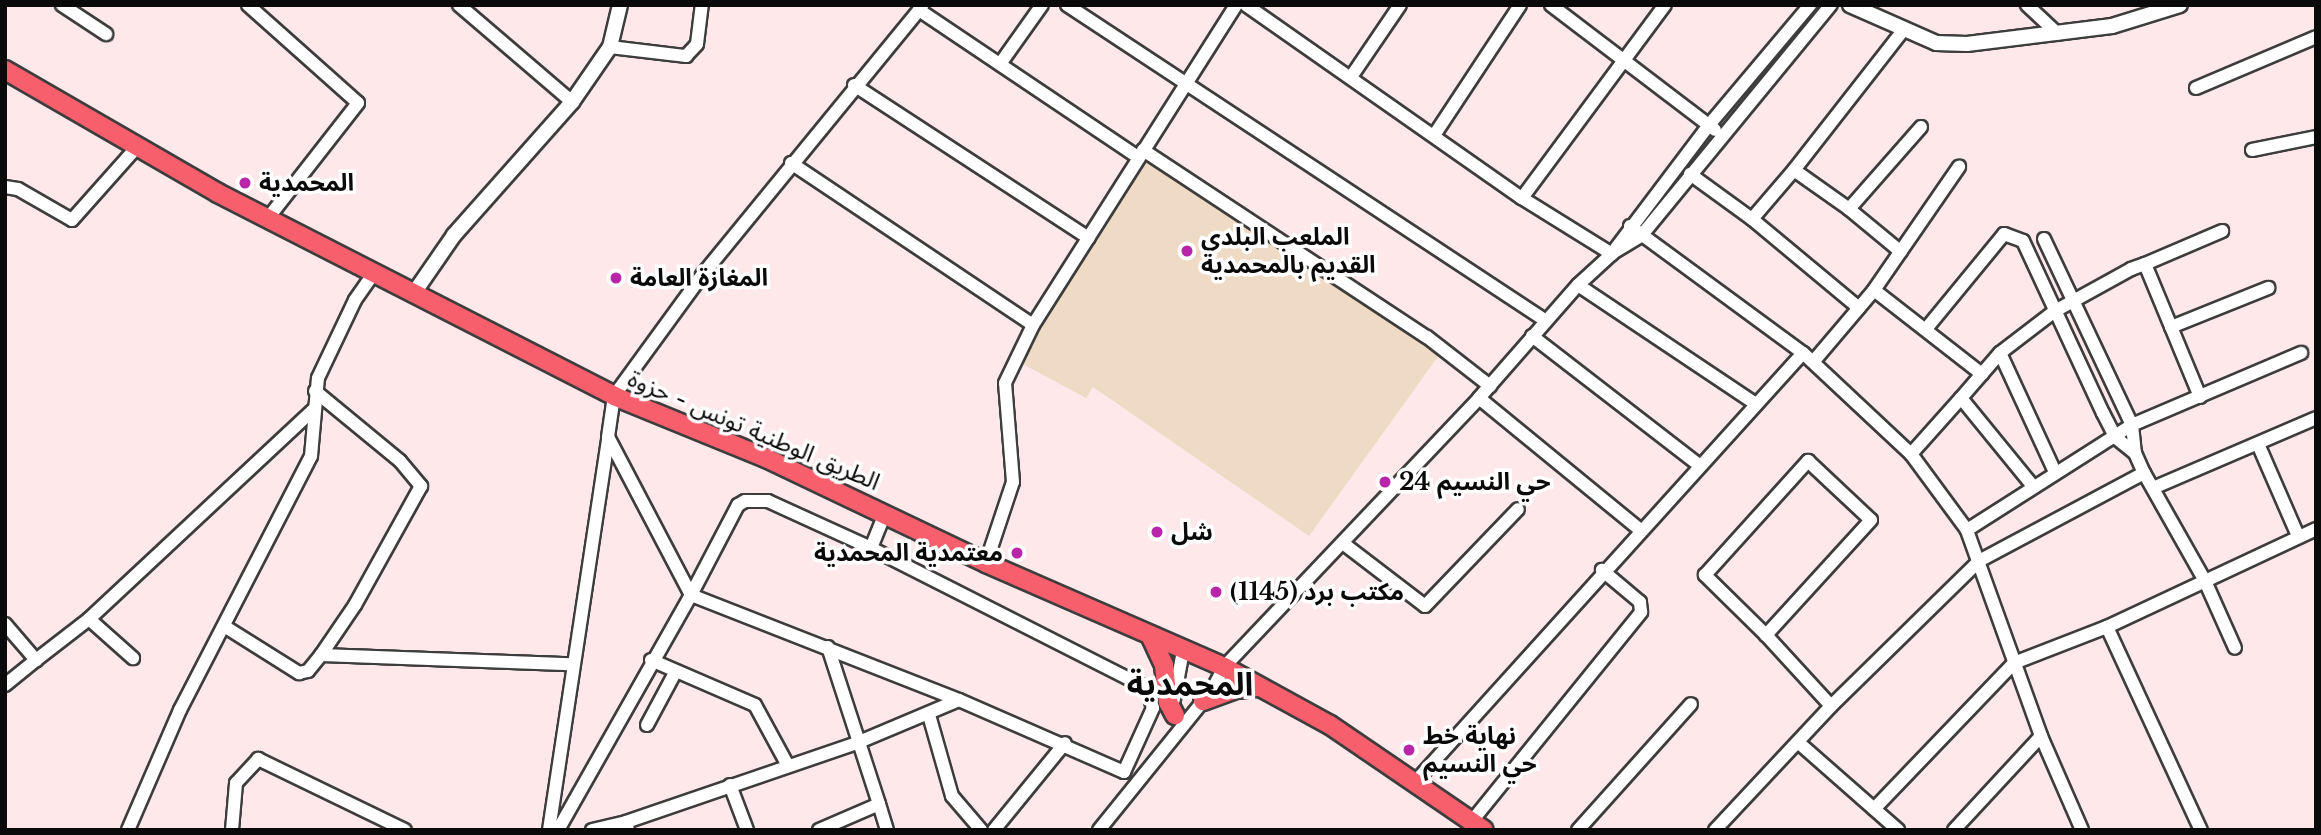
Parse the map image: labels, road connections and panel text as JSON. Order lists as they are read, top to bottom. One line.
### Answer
{"streets":{"main road":["الطريق الوطنية تونس - حزوة"]},"districts":["المحمدية"],"places":["المحمدية","الملعب البلدي القديم بالمحمدية","المغازة العامة","حي النسيم 24","شل","معتمدية المحمدية","مكتب برد (1145)","نهاية خط حي النسيم"]}
